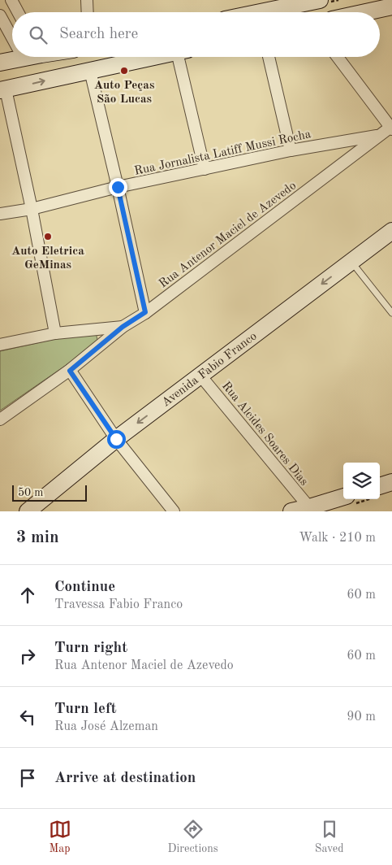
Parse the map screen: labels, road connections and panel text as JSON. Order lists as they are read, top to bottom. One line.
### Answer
{"streets":{"main road":["Avenida Fabio Franco"],"street":["Rua Jornalista Latiff Mussi Rocha","Rua Antenor Maciel de Azevedo","Rua Alcides Soares Dias"]},"crossings":[["Rua Jornalista Latiff Mussi Rocha","Rua Antenor Maciel de Azevedo"],["Avenida Fabio Franco","Rua Alcides Soares Dias"]],"one_way":["Avenida Fabio Franco"],"places":["Auto Peças São Lucas","Auto Eletrica GeMinas"],"scale_bar":"50 m","page":{"search":"Search here","scale":"50 m","heading":["3 min","Walk · 210 m"],"list":[["Continue","Travessa Fabio Franco","60 m"],["Turn right","Rua Antenor Maciel de Azevedo","60 m"],["Turn left","Rua José Alzeman","90 m"],"Arrive at destination"],"nav":["Map","Directions","Saved"]}}
